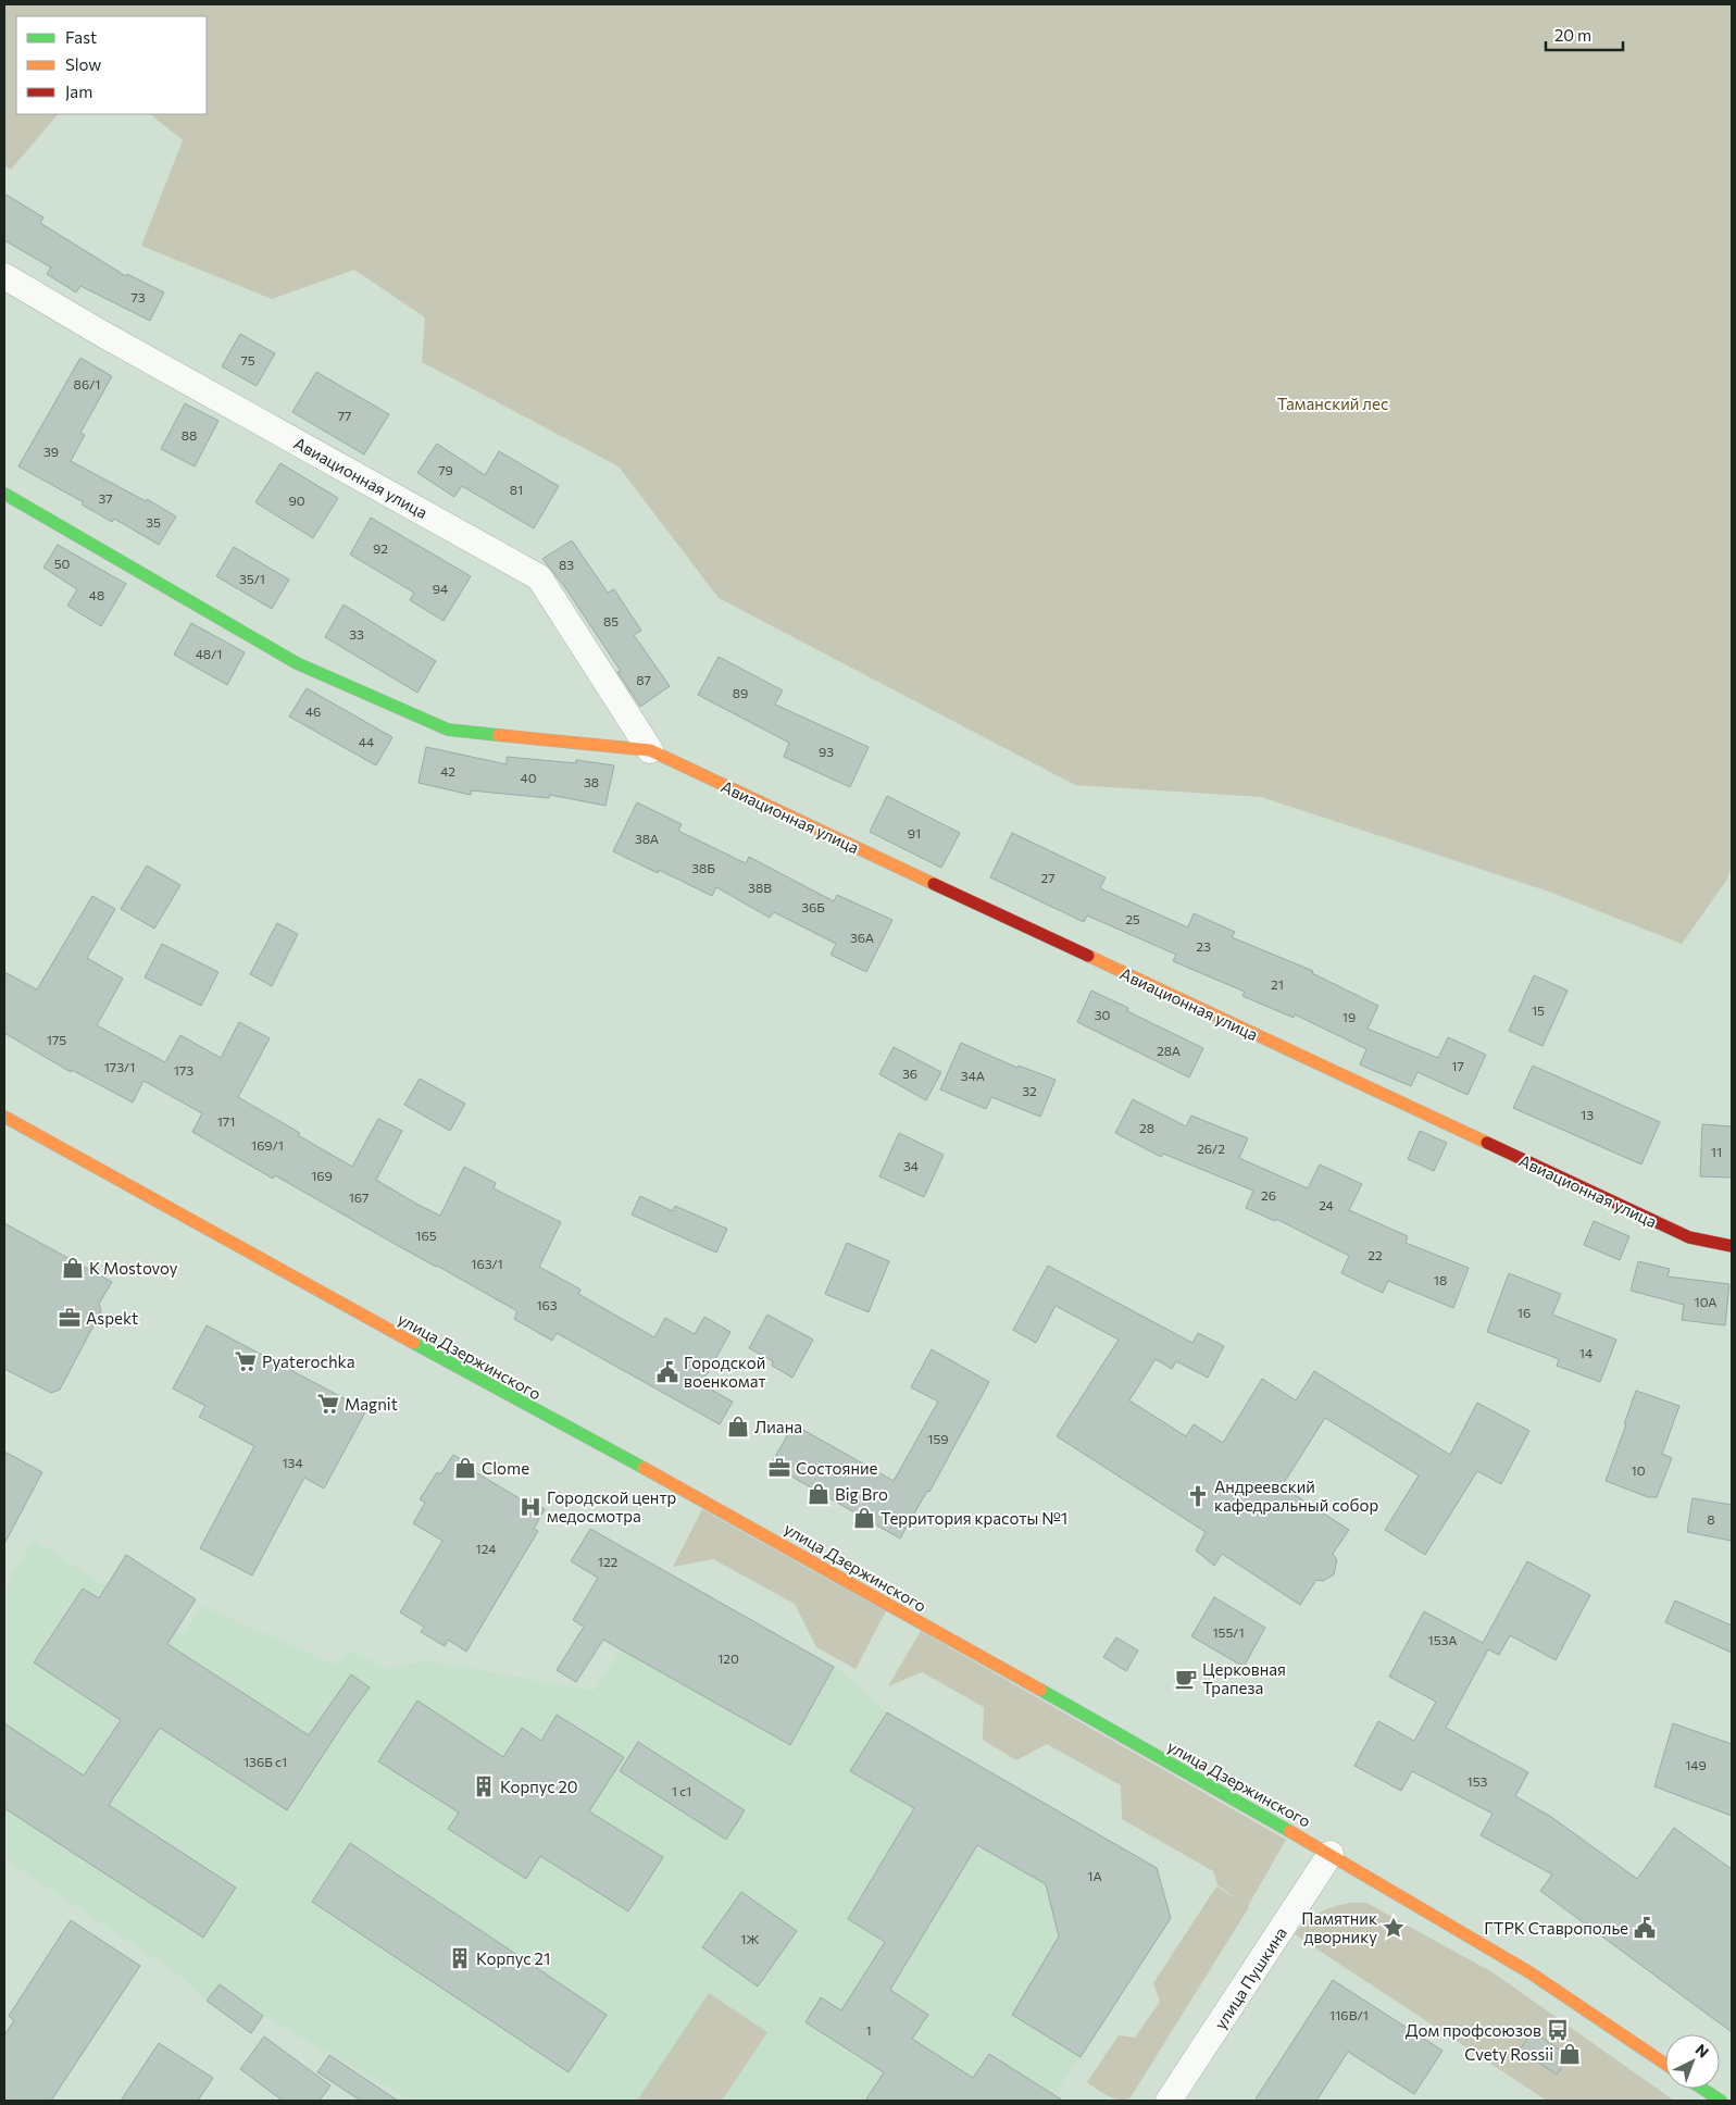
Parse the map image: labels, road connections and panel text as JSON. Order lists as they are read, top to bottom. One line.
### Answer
{"streets":{"street":["Авиационная улица","улица Дзержинского","улица Пушкина"]},"crossings":[["улица Дзержинского","улица Пушкина"]],"parks":["Таманский лес"],"places":{"shop":["К Mostovoy","Лиана","Clome","Big Bro","Территория красоты №1","Cvety Rossii"],"office":["Aspekt","Состояние"],"supermarket":["Pyaterochka","Magnit"],"public building":["Городской военкомат","ГТРК Ставрополье"],"church":["Андреевский кафедральный собор"],"hospital":["Городской центр медосмотра"],"cafe":["Церковная Трапеза"],"building":["Корпус 20","Корпус 21"],"place":["Памятник дворнику"],"bus stop":["Дом профсоюзов"]},"house_numbers":["73","75","86/1","77","88","39","79","81","37","90","35","92","50","83","35/1","94","48","85","33","48/1","87","89","46","44","93","42","40","38","91","38А","38Б","27","38В","36Б","25","36А","23","21","15","30","19","175","28А","17","173/1","173","36","34А","32","13","171","28","169/1","26/2","11","34","169","26","167","24","165","22","163/1","18","10А","163","16","14","159","134","10","8","124","122","155/1","153А","120","136Б с1","149","153","1 с1","1А","1Ж","116В/1","1"],"legend":["Fast","Slow","Jam"],"scale_bar":"20 m","north":"top right"}
